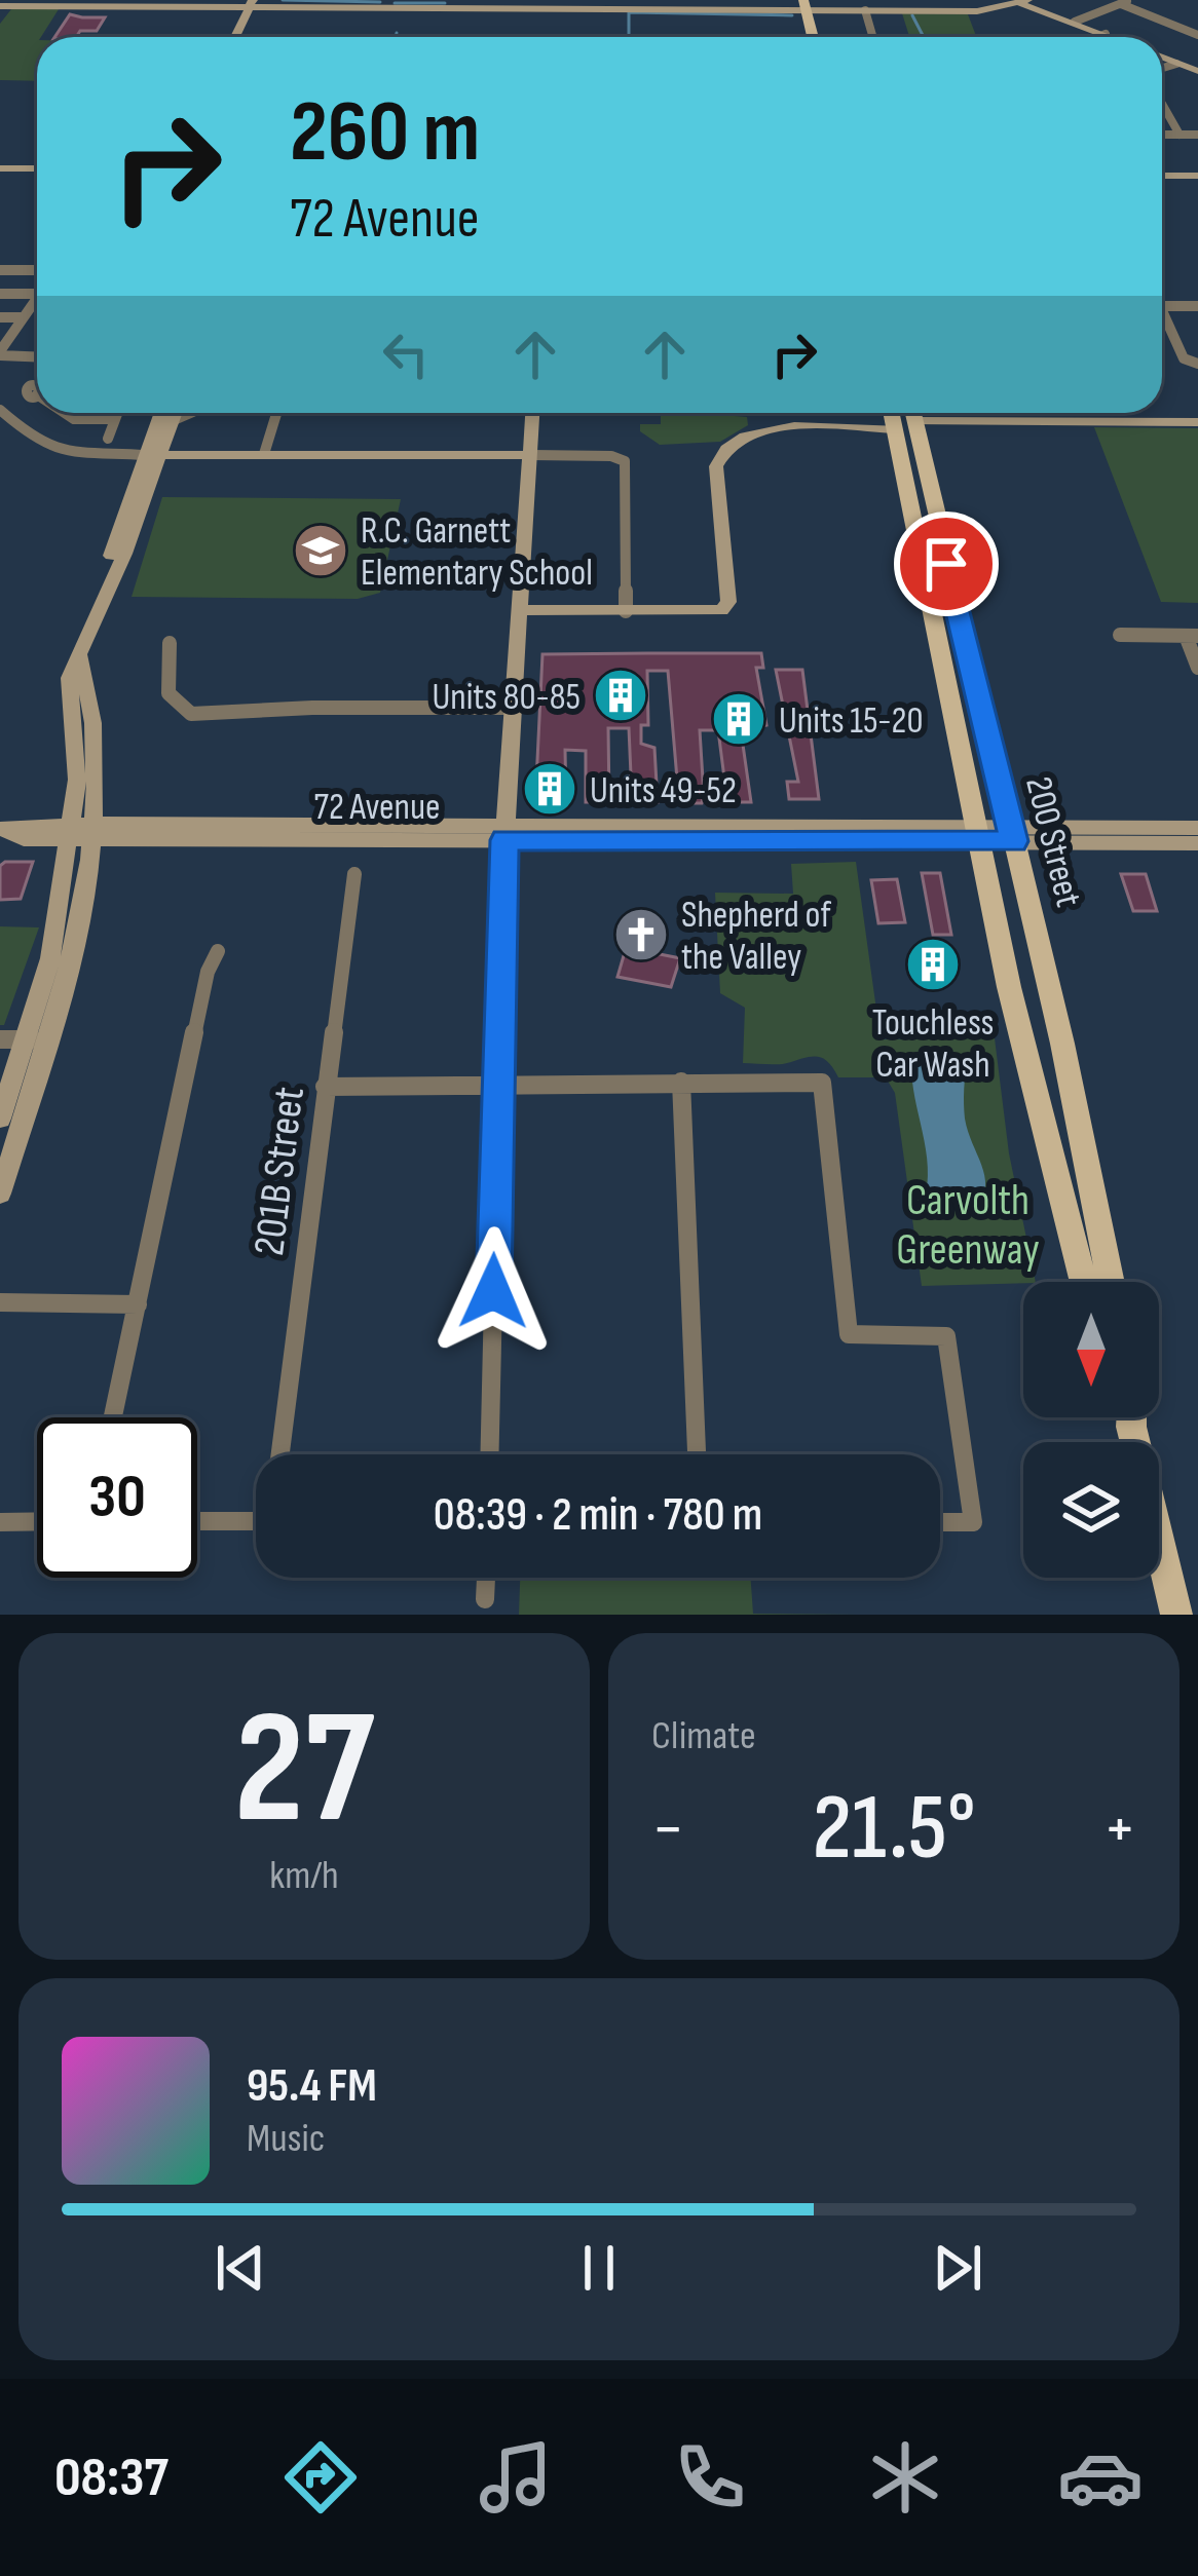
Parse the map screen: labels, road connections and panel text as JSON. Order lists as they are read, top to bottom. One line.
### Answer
{"streets":{"main road":["200 Street"],"street":["72 Avenue","201B Street"]},"crossings":[["72 Avenue","200 Street"]],"parks":["Carvolth Greenway"],"places":{"school or university":["R.C. Garnett Elementary School"],"building":["Units 80-85","Units 15-20","Units 49-52","Touchless Car Wash"],"church":["Shepherd of the Valley"]},"north":"bottom","page":{"turn":["260 m","72 Avenue"],"limit":"30","trip":"08:39 · 2 min · 780 m","tile":[["27","km/h"],"Climate"],"heat":["−","21.5°","+"],"song":["95.4 FM","Music"],"tabs":"08:37"}}
